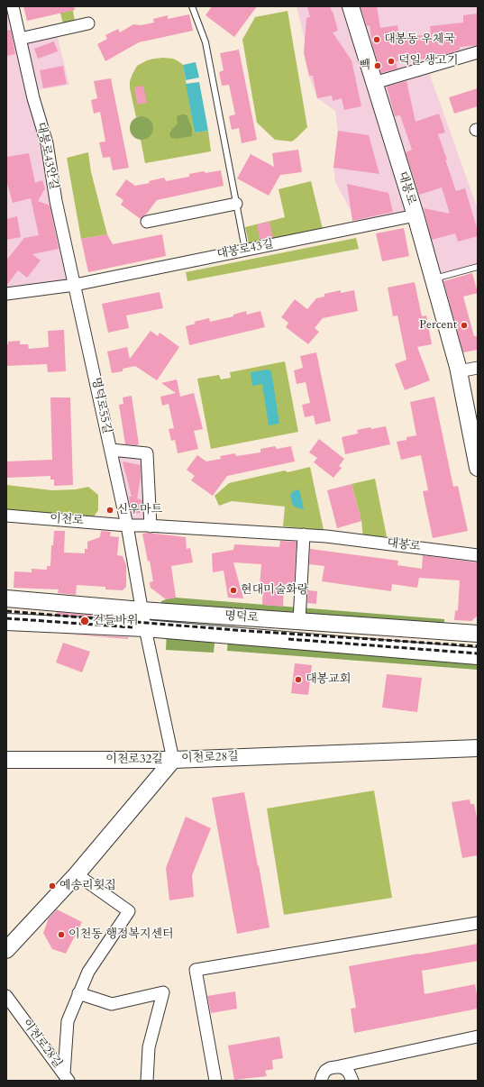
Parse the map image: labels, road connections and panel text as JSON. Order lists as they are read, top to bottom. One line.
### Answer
{"streets":{"street":["대봉로43안길","대봉로","대봉로43길","명덕로55길","이천로","명덕로","이천로28길","이천로32길"]},"crossings":[["대봉로43안길","대봉로43길"],["대봉로43안길","명덕로55길"],["대봉로","대봉로43길"],["대봉로43길","명덕로55길"],["명덕로55길","이천로"],["명덕로55길","명덕로"],["명덕로55길","이천로32길"],["명덕로","이천로32길"],["이천로28길","이천로32길"]],"places":["대봉동 우체국","덕일 생고기","빽","Percent","신우마트","현대미술화랑","건들바위","대봉교회","예송리횟집","이천동 행정복지센터"]}
